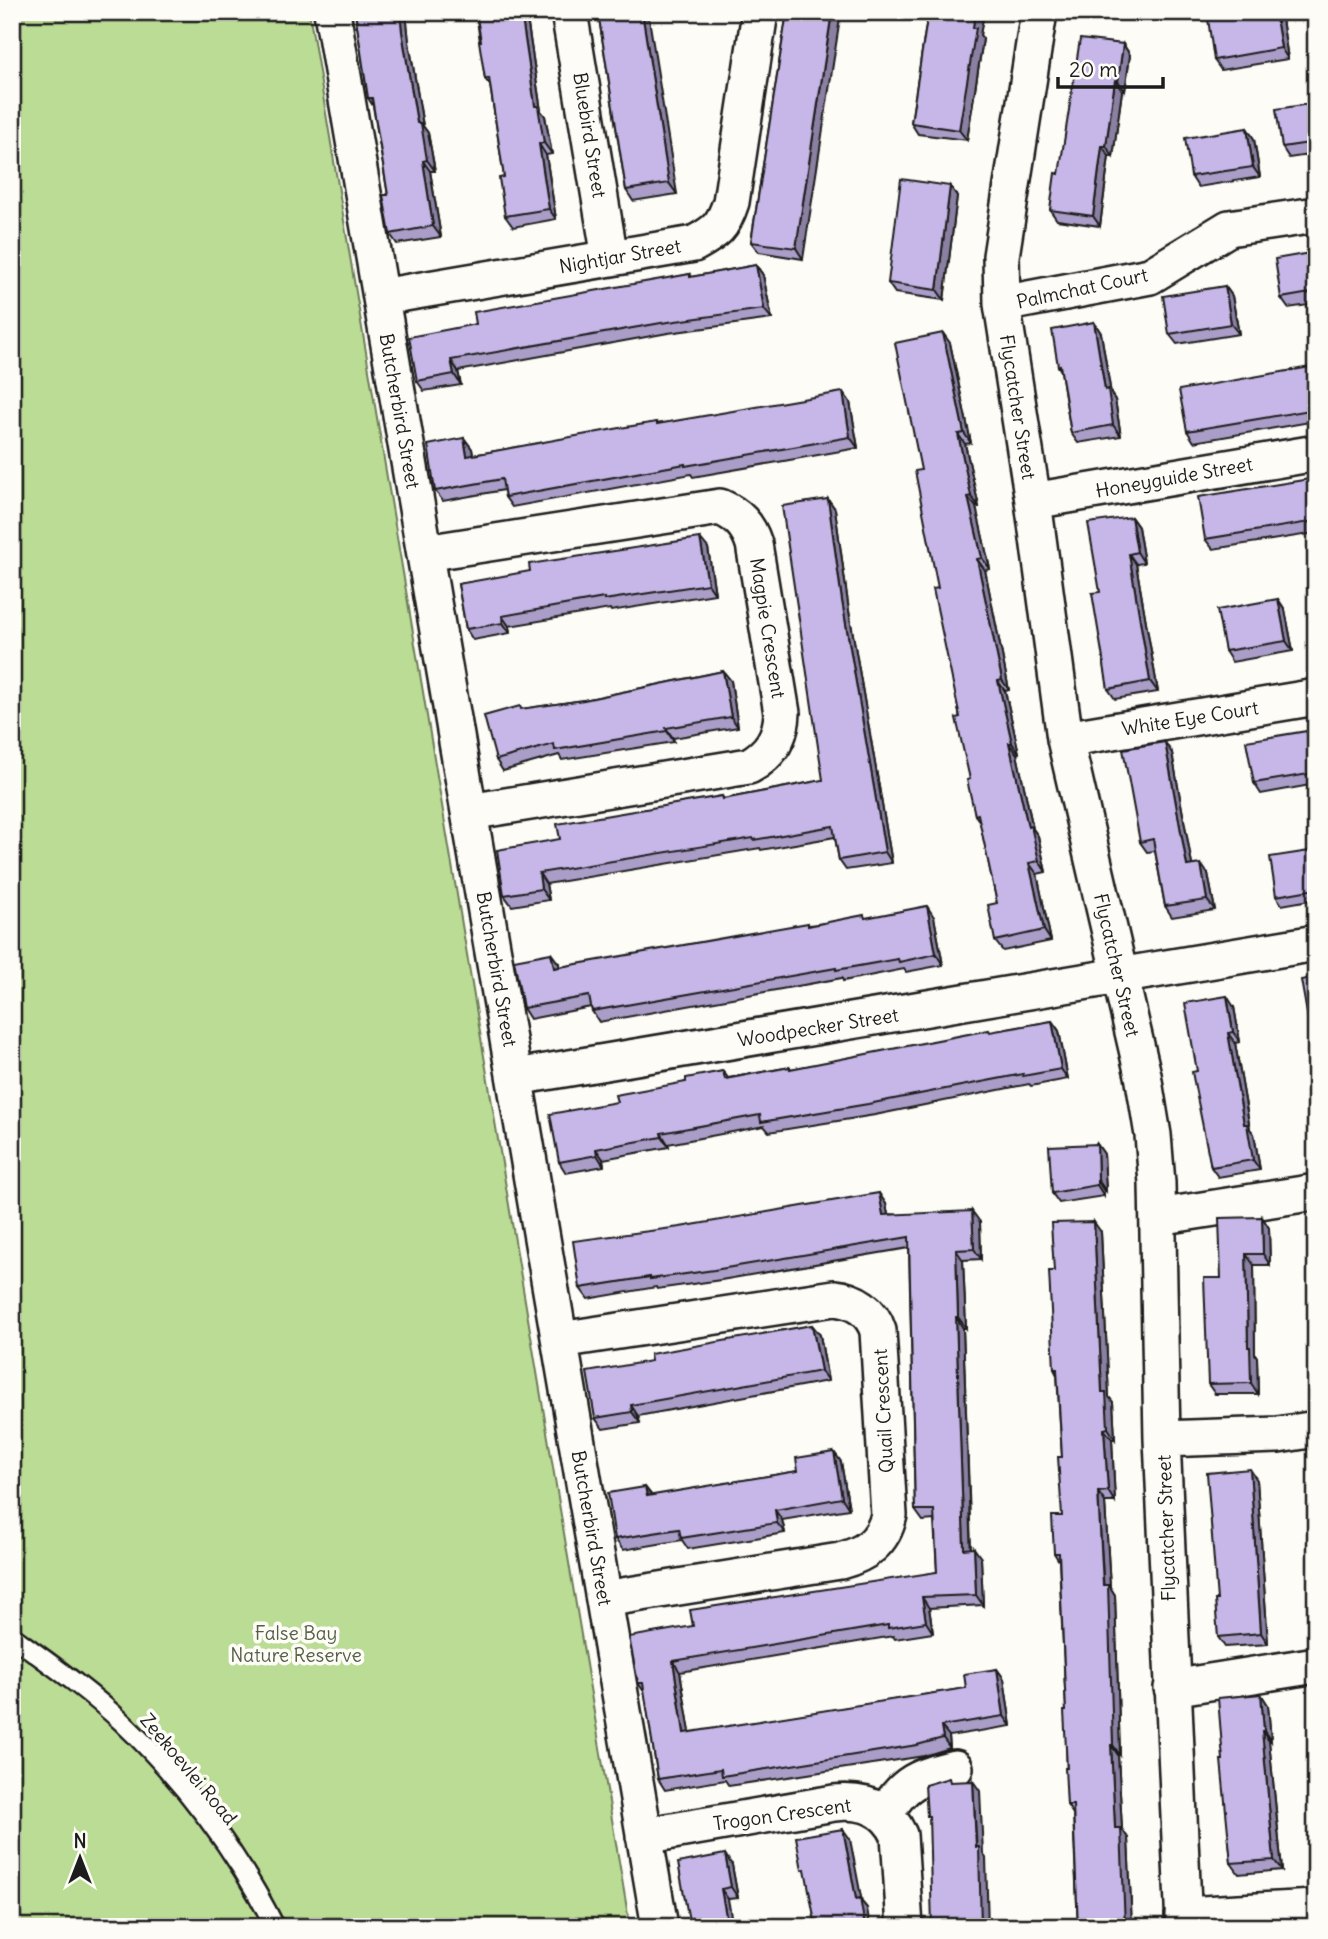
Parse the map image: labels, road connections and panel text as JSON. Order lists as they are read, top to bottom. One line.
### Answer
{"streets":{"street":["Bluebird Street","Nightjar Street","Palmchat Court","Flycatcher Street","Butcherbird Street","Honeyguide Street","Magpie Crescent","White Eye Court","Woodpecker Street","Quail Crescent","Trogon Crescent"],"lane":["Zeekoevlei Road"]},"crossings":[["Bluebird Street","Nightjar Street"],["Nightjar Street","Butcherbird Street"],["Palmchat Court","Flycatcher Street"],["Flycatcher Street","Honeyguide Street"],["Flycatcher Street","White Eye Court"],["Flycatcher Street","Woodpecker Street"],["Butcherbird Street","Magpie Crescent"],["Butcherbird Street","Woodpecker Street"],["Butcherbird Street","Quail Crescent"],["Butcherbird Street","Trogon Crescent"]],"parks":["False Bay Nature Reserve"],"scale_bar":"20 m","north":"top"}
